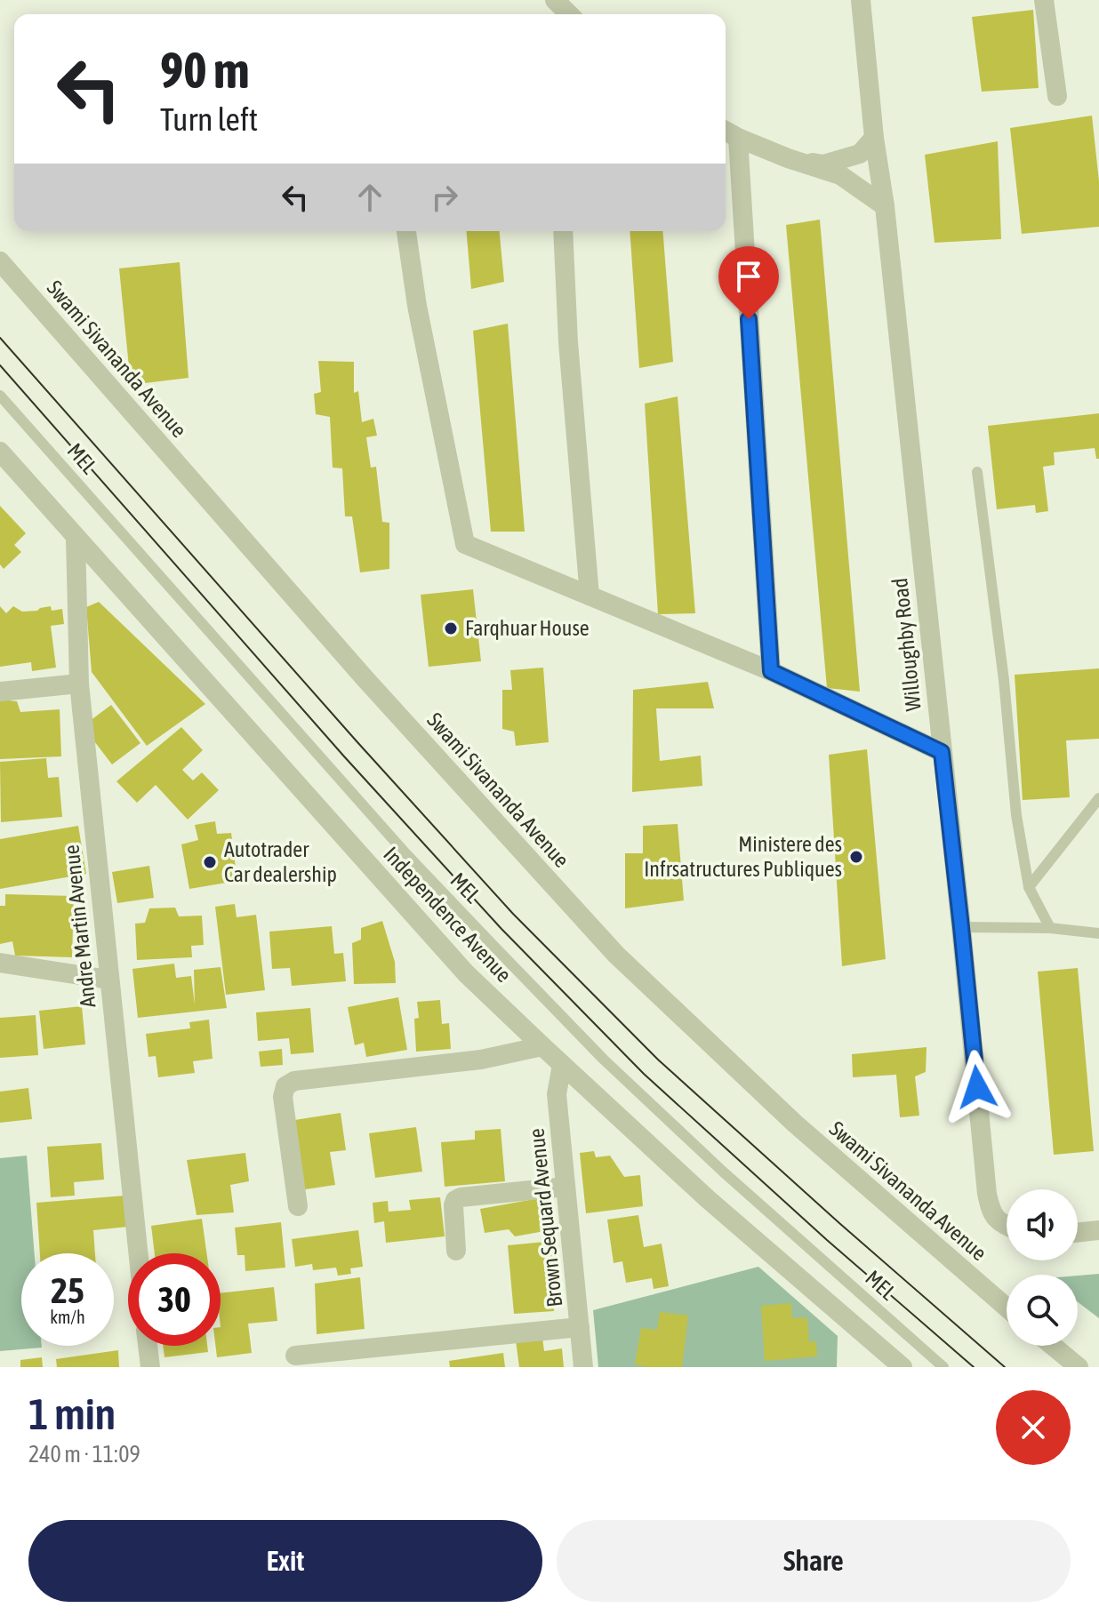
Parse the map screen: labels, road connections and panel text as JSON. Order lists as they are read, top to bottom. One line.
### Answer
{"streets":{"street":["Swami Sivananda Avenue","Willoughby Road","Independence Avenue","Andre Martin Avenue","Brown Sequard Avenue"],"lane":["MEL"]},"crossings":[["Independence Avenue","Andre Martin Avenue"],["Independence Avenue","Brown Sequard Avenue"]],"places":["Farqhuar House","Ministere des Infrsatructures Publiques","Autotrader Car dealership"],"page":{"turn":["90 m","Turn left"],"speed":"25 km/h","limit":"30","heading":["1 min","240 m · 11:09"],"buttons":["Exit","Share"]}}
